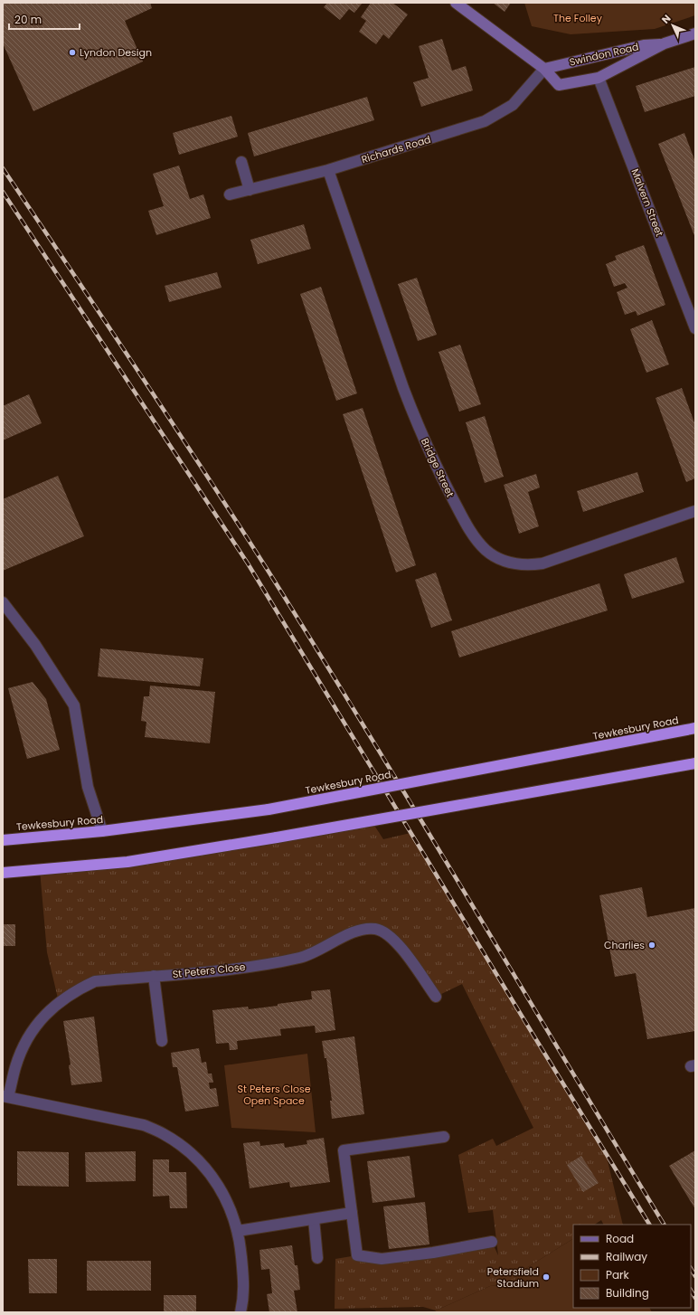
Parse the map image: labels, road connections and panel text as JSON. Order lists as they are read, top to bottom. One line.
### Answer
{"streets":{"highway":["Tewkesbury Road"],"street":["Swindon Road","Richards Road","Malvern Street","Bridge Street","St Peters Close"]},"crossings":[["Swindon Road","Richards Road"],["Swindon Road","Malvern Street"],["Richards Road","Bridge Street"]],"parks":["The Folley","St Peters Close Open Space"],"places":["Lyndon Design","Charlies","Petersfield Stadium"],"legend":["Road","Railway","Park","Building"],"scale_bar":"20 m","north":"top left"}
